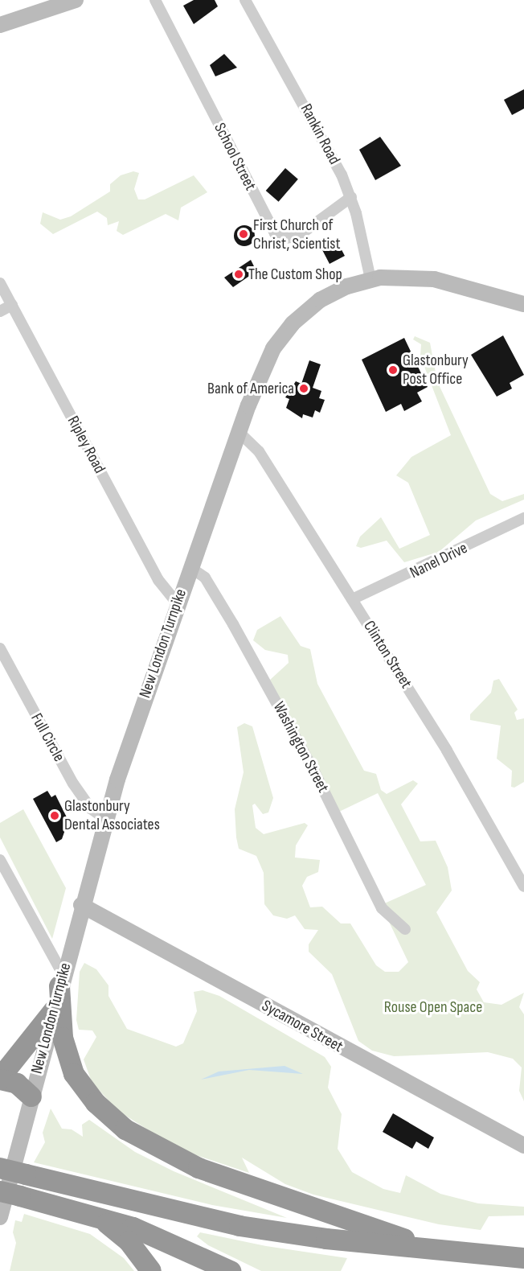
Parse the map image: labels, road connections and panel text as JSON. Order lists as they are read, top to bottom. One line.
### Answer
{"streets":{"main road":["New London Turnpike","Sycamore Street"],"street":["Rankin Road","School Street","Ripley Road","Nanel Drive","Clinton Street","Full Circle","Washington Street"]},"crossings":[["Rankin Road","School Street"],["Rankin Road","New London Turnpike"],["Ripley Road","New London Turnpike"],["Nanel Drive","Clinton Street"],["New London Turnpike","Clinton Street"],["New London Turnpike","Full Circle"],["New London Turnpike","Washington Street"],["New London Turnpike","Sycamore Street"]],"parks":["Rouse Open Space"],"places":["First Church of Christ, Scientist","The Custom Shop","Glastonbury Post Office","Bank of America","Glastonbury Dental Associates"]}
